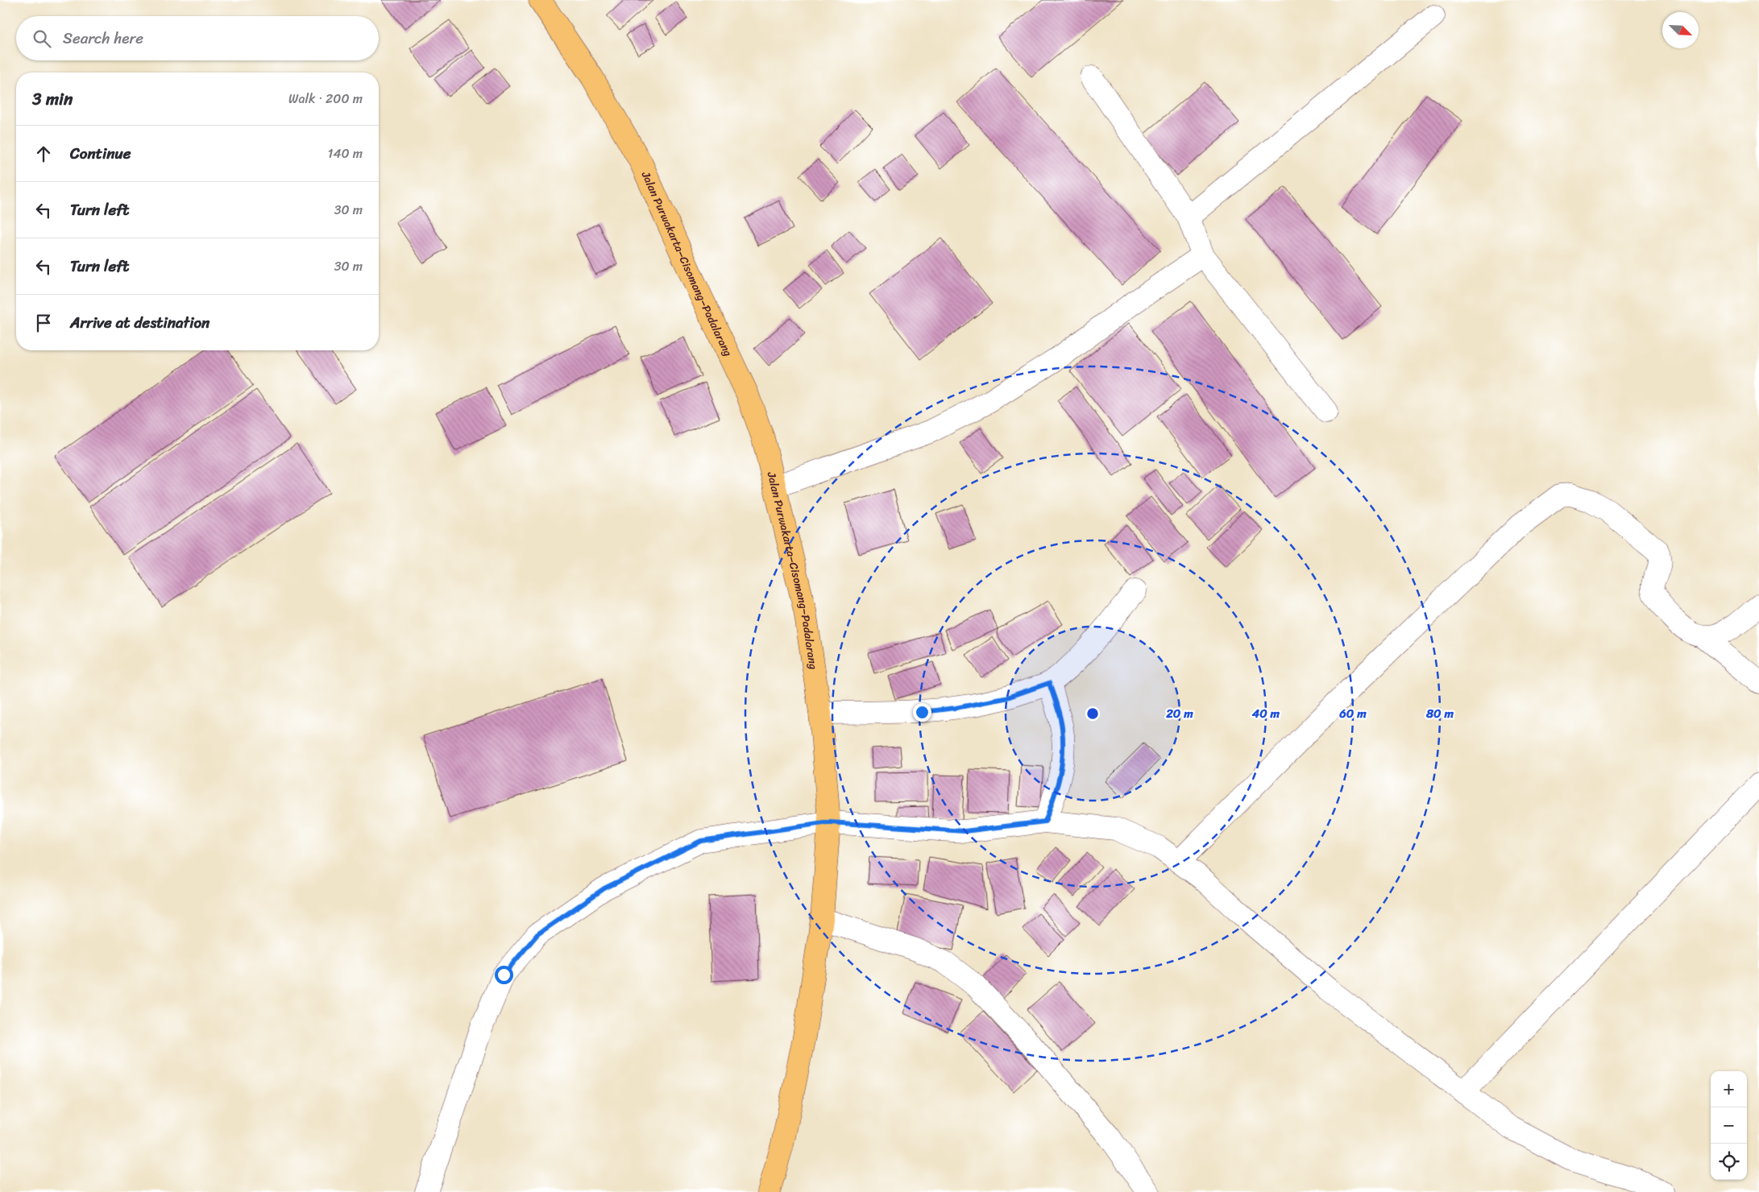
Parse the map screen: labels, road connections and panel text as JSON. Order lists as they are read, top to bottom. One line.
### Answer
{"streets":{"highway":["Jalan Purwakarta–Cisomang–Padalarang"]},"north":"bottom right","page":{"search":"Search here","heading":["3 min","Walk · 200 m"],"list":[["Continue","140 m"],["Turn left","30 m"],["Turn left","30 m"],"Arrive at destination"],"map_buttons":["+","−"]},"rings":["20 m","40 m","60 m","80 m"]}
